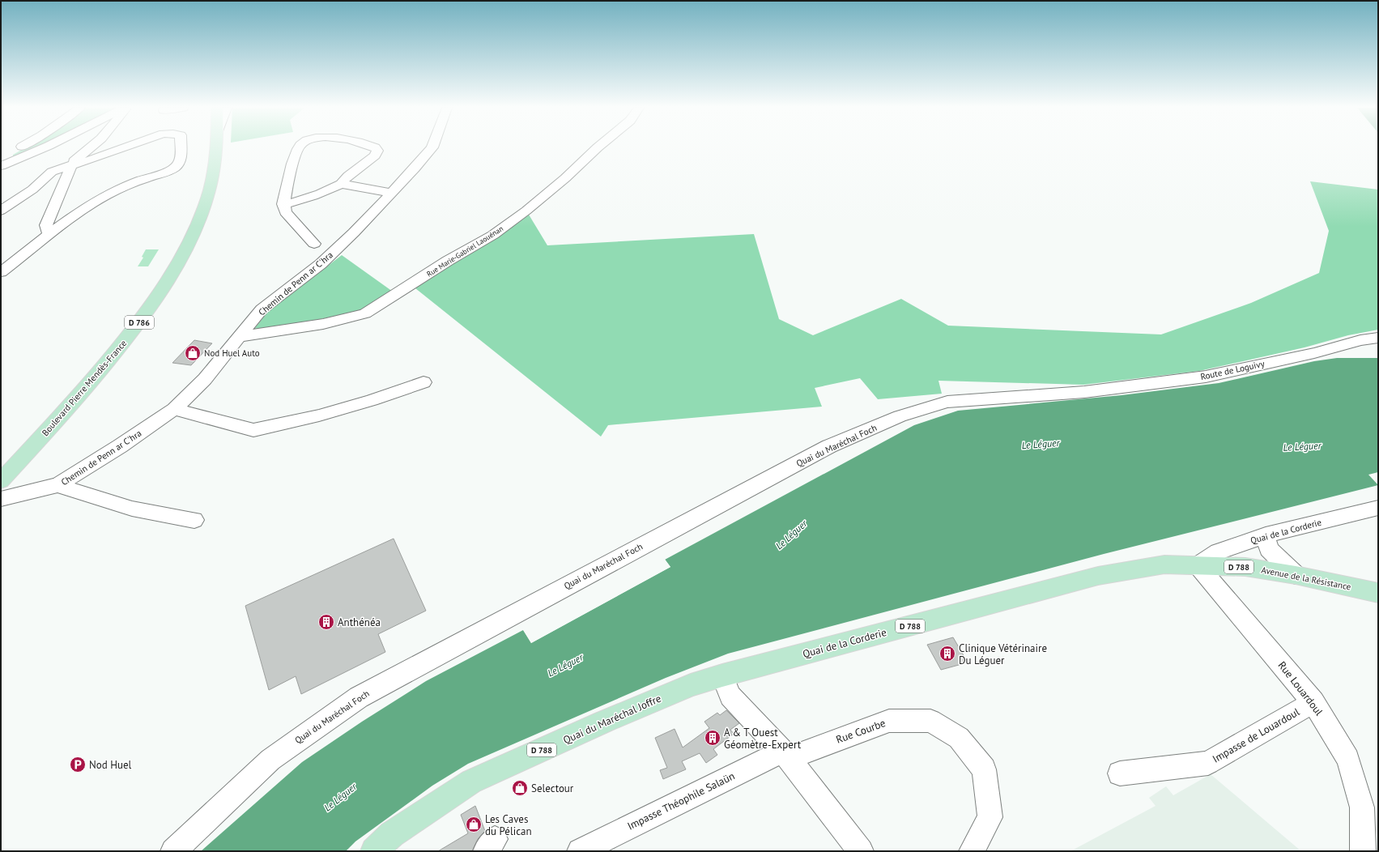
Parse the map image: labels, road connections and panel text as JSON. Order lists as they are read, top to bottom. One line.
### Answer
{"streets":{"main road":["D 786","Boulevard Pierre Mendès-France","Quai de la Corderie","D 788","Avenue de la Résistance","Quai du Maréchal Joffre"],"street":["Rue Marie-Gabriel Laouénan","Chemin de Penn ar C'hra","Route de Loguivy","Quai du Maréchal Foch","Rue Louardoul","Rue Courbe","Impasse de Louardoul","Impasse Théophile Salaün"]},"crossings":[["Rue Marie-Gabriel Laouénan","Chemin de Penn ar C'hra"],["Route de Loguivy","Quai du Maréchal Foch"],["Quai de la Corderie","Avenue de la Résistance"],["Quai de la Corderie","Rue Louardoul"],["Quai de la Corderie","Quai du Maréchal Joffre"],["Avenue de la Résistance","Rue Louardoul"],["Rue Louardoul","Impasse de Louardoul"],["Rue Courbe","Impasse Théophile Salaün"]],"water":["Le Léguer"],"places":{"shop":["Nod Huel Auto","Selectour","Les Caves du Pélican"],"building":["Anthénéa","Clinique Vétérinaire Du Léguer","A & T Ouest Géomètre-Expert"],"parking":["Nod Huel"]}}
